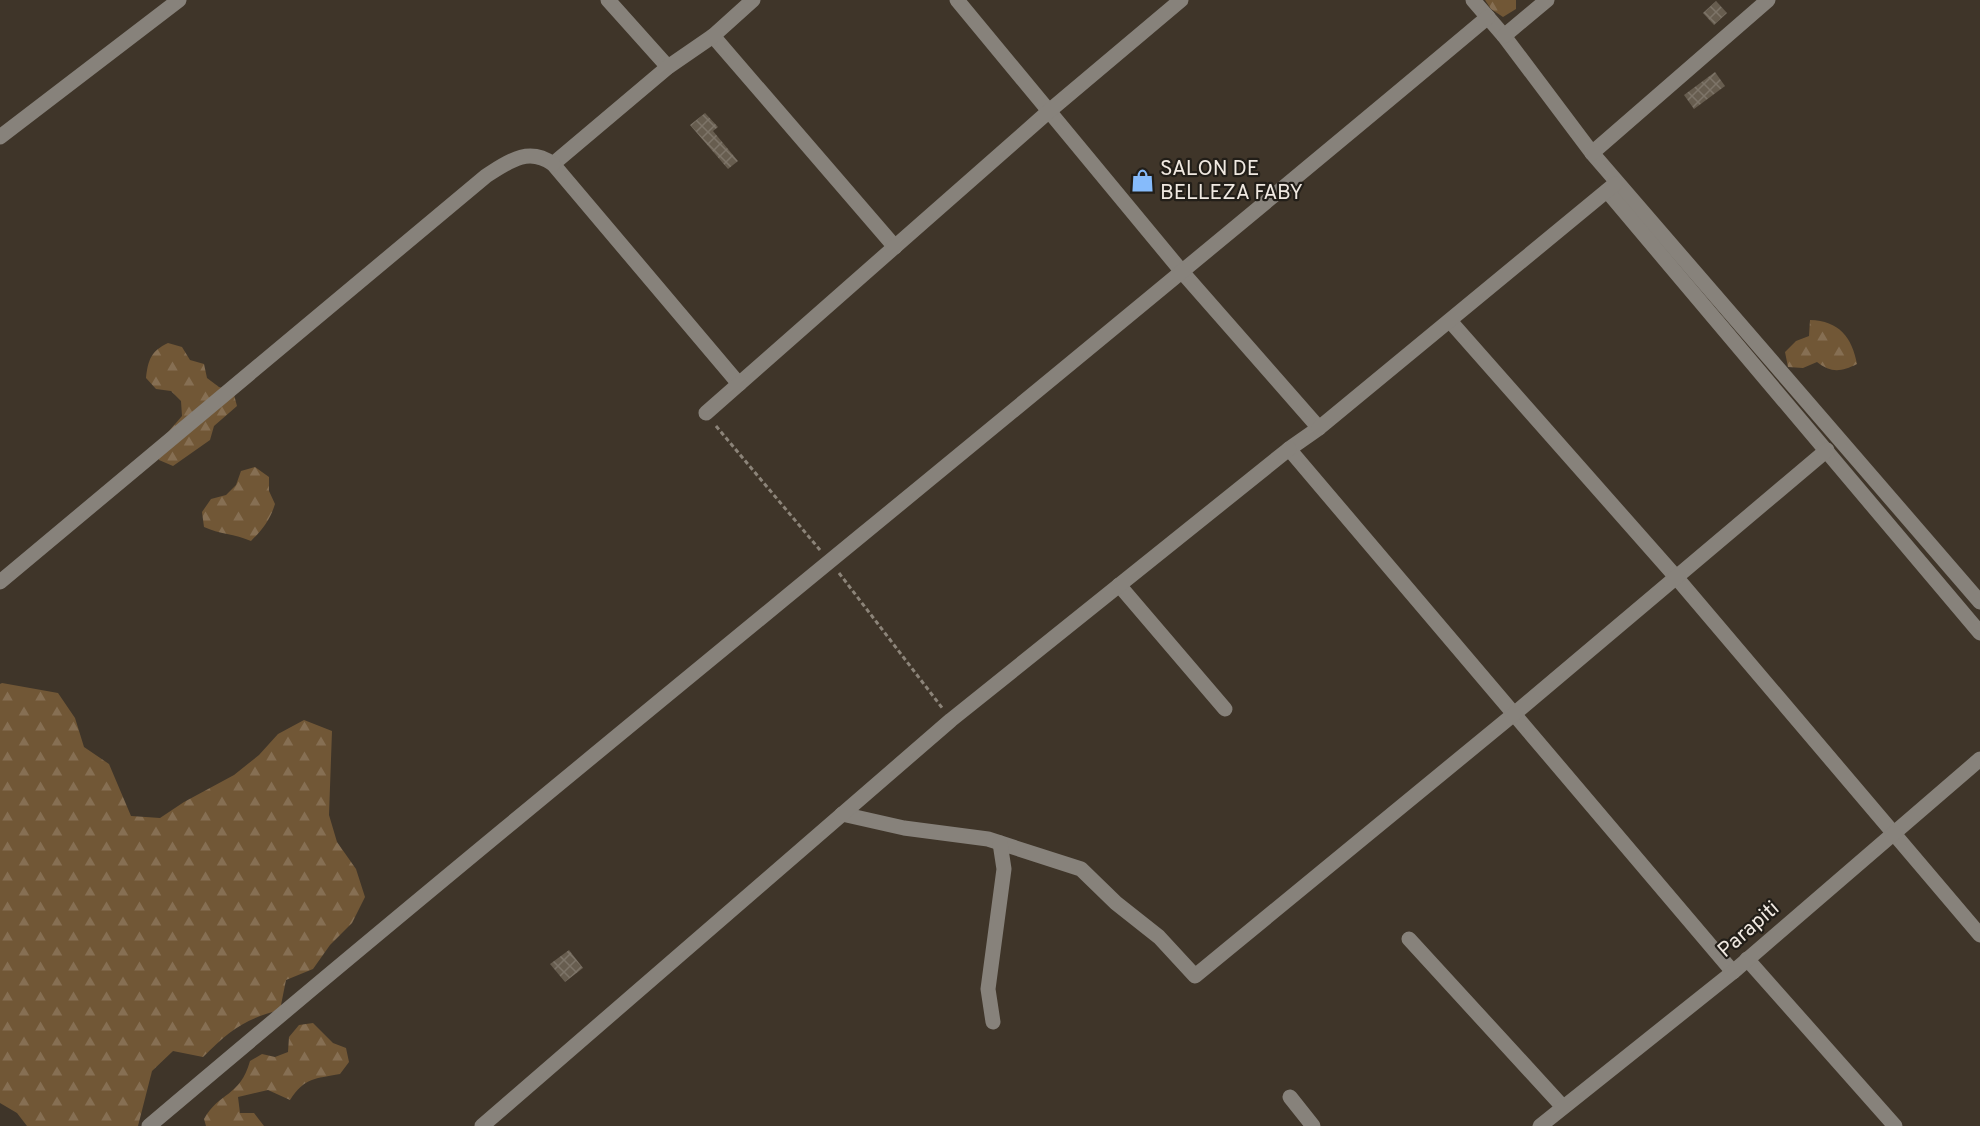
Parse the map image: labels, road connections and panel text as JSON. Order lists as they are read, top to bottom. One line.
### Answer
{"streets":{"street":["Parapiti"]},"places":{"shop":["SALON DE BELLEZA FABY"]}}
